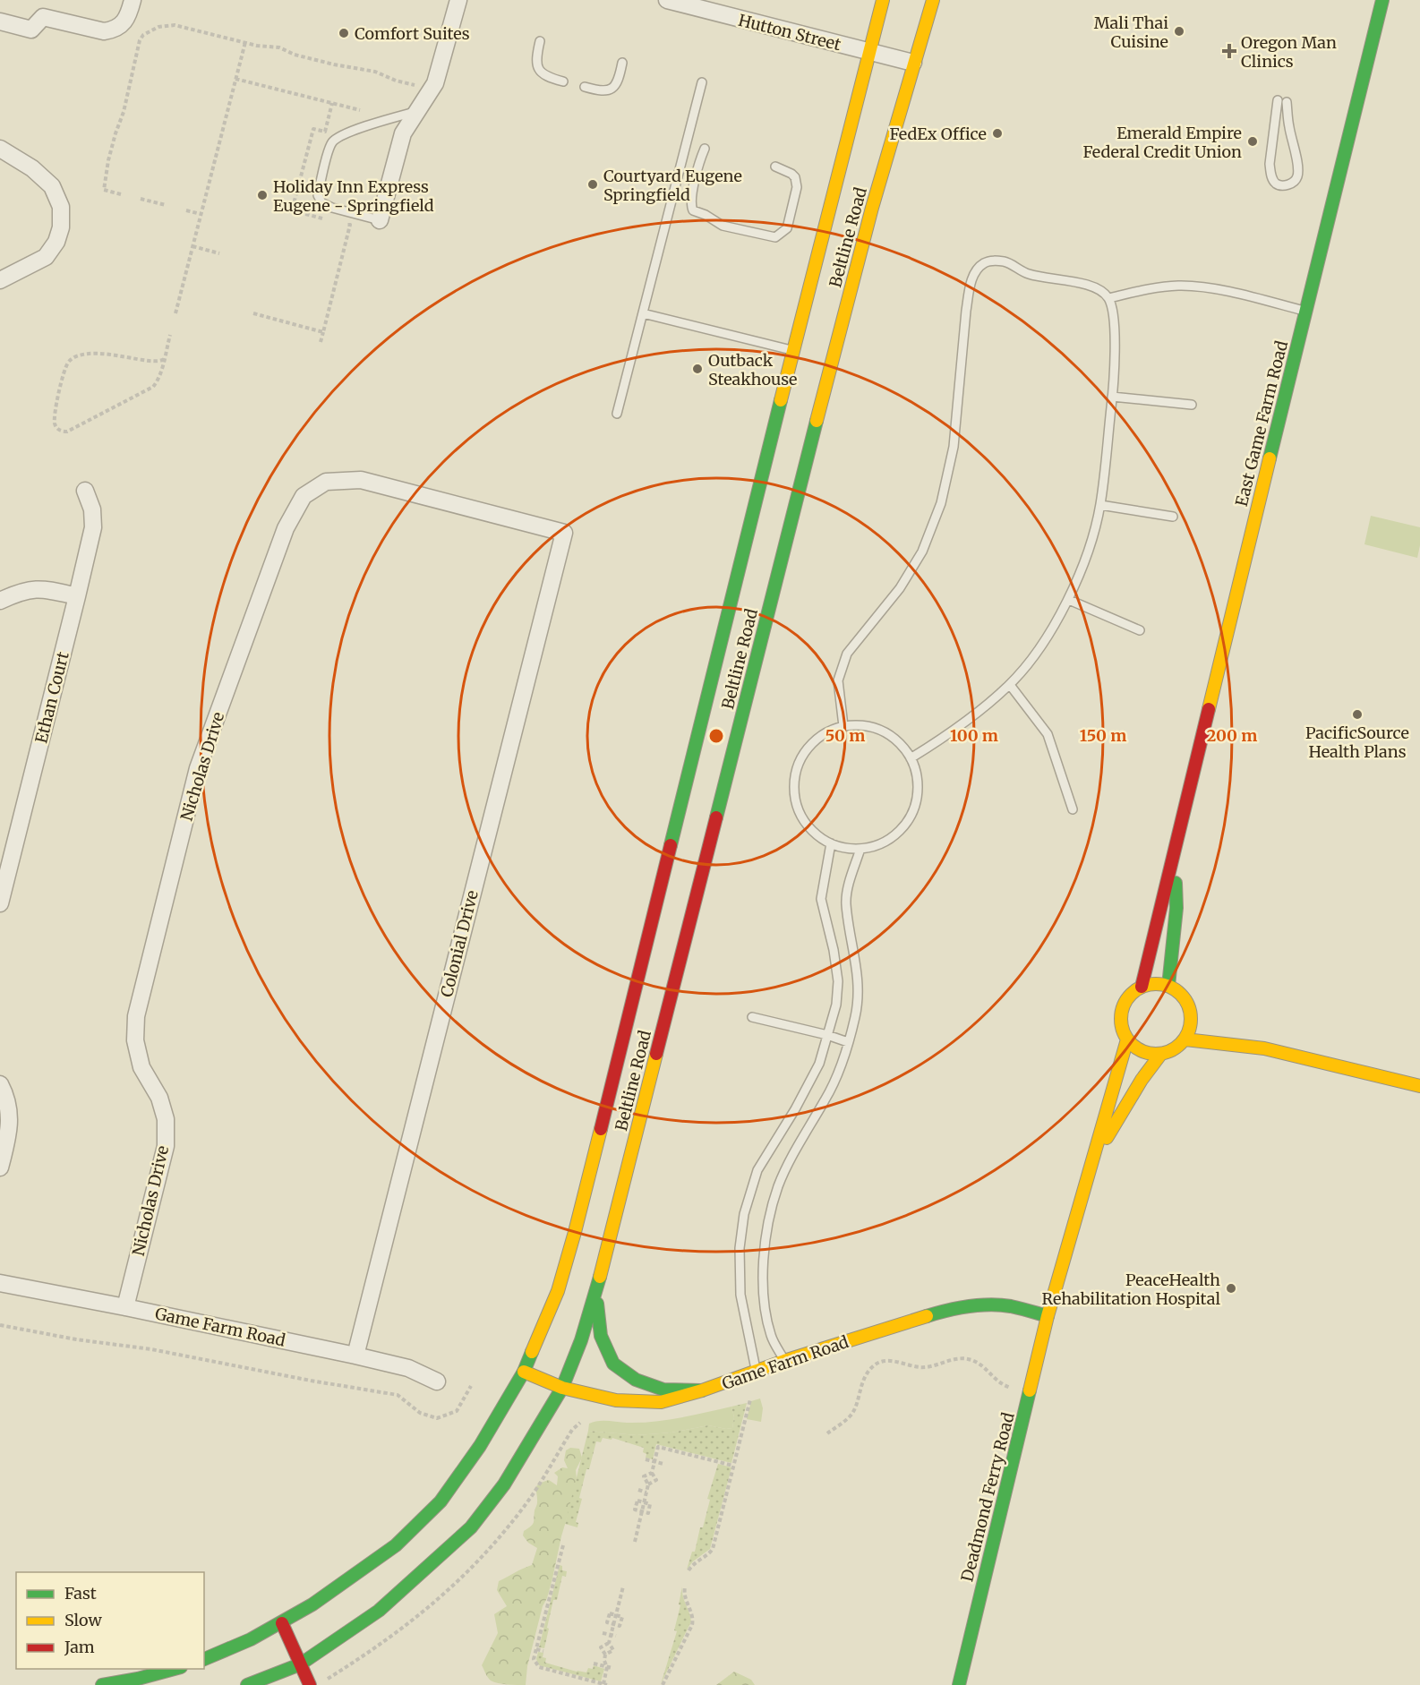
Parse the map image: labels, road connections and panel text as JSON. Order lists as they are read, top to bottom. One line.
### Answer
{"streets":{"main road":["Beltline Road","East Game Farm Road","Game Farm Road","Deadmond Ferry Road"],"street":["Hutton Street","Ethan Court","Nicholas Drive","Colonial Drive"]},"crossings":[["Hutton Street","Beltline Road"],["Beltline Road","Game Farm Road"],["Nicholas Drive","Colonial Drive"],["Nicholas Drive","Game Farm Road"],["Colonial Drive","Game Farm Road"],["Game Farm Road","Deadmond Ferry Road"]],"places":{"other":["Mali Thai Cuisine","Comfort Suites","FedEx Office","Emerald Empire Federal Credit Union","Courtyard Eugene Springfield","Holiday Inn Express Eugene - Springfield","Outback Steakhouse","PacificSource Health Plans","PeaceHealth Rehabilitation Hospital"],"health":["Oregon Man Clinics"]},"legend":["Fast","Slow","Jam"],"rings":["50 m","100 m","150 m","200 m"]}
